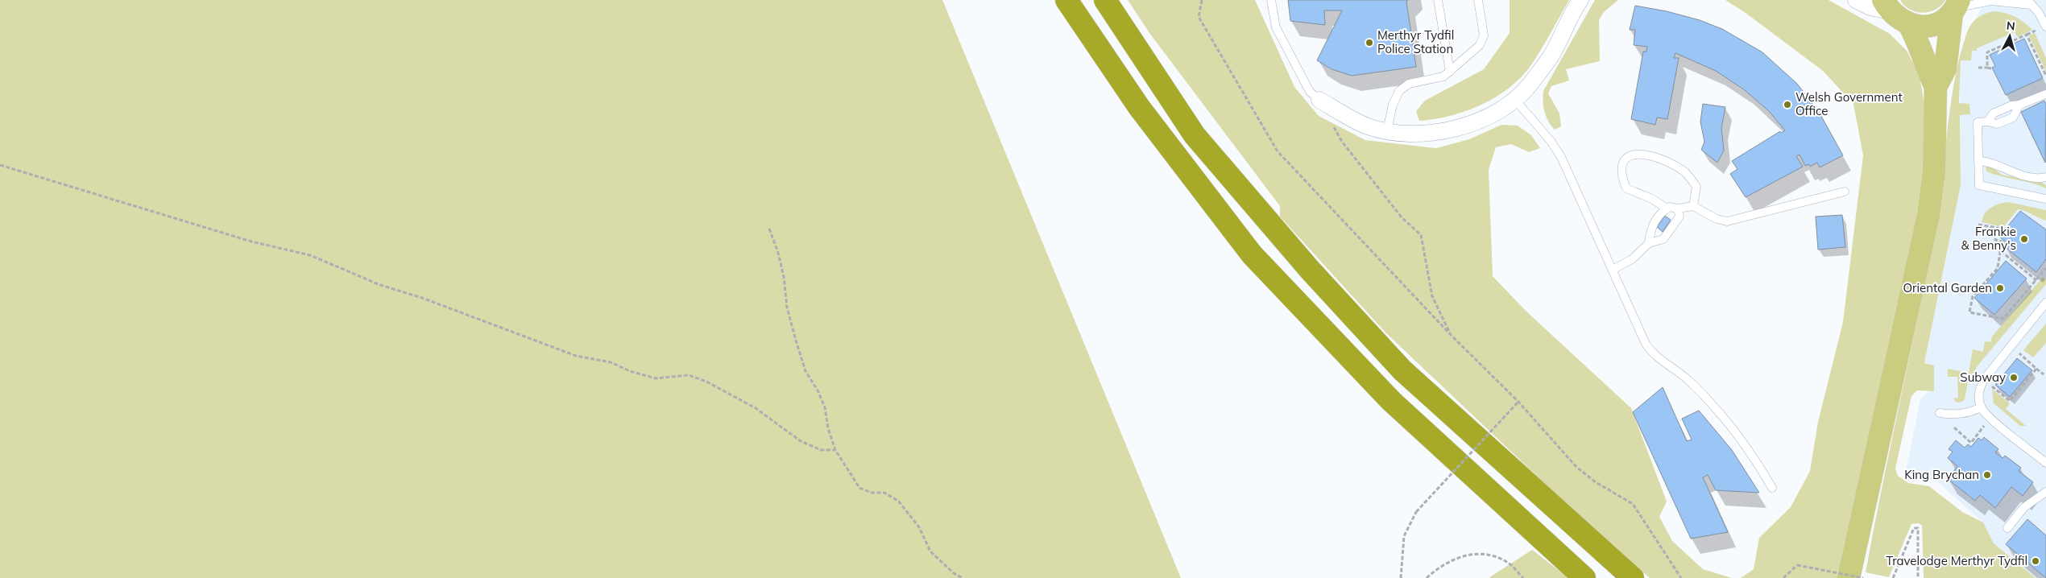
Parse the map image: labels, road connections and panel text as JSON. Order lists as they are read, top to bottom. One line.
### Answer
{"places":["Merthyr Tydfil Police Station","Welsh Government Office","Frankie & Benny's","Oriental Garden","Subway","King Brychan","Travelodge Merthyr Tydfil"],"north":"top"}
